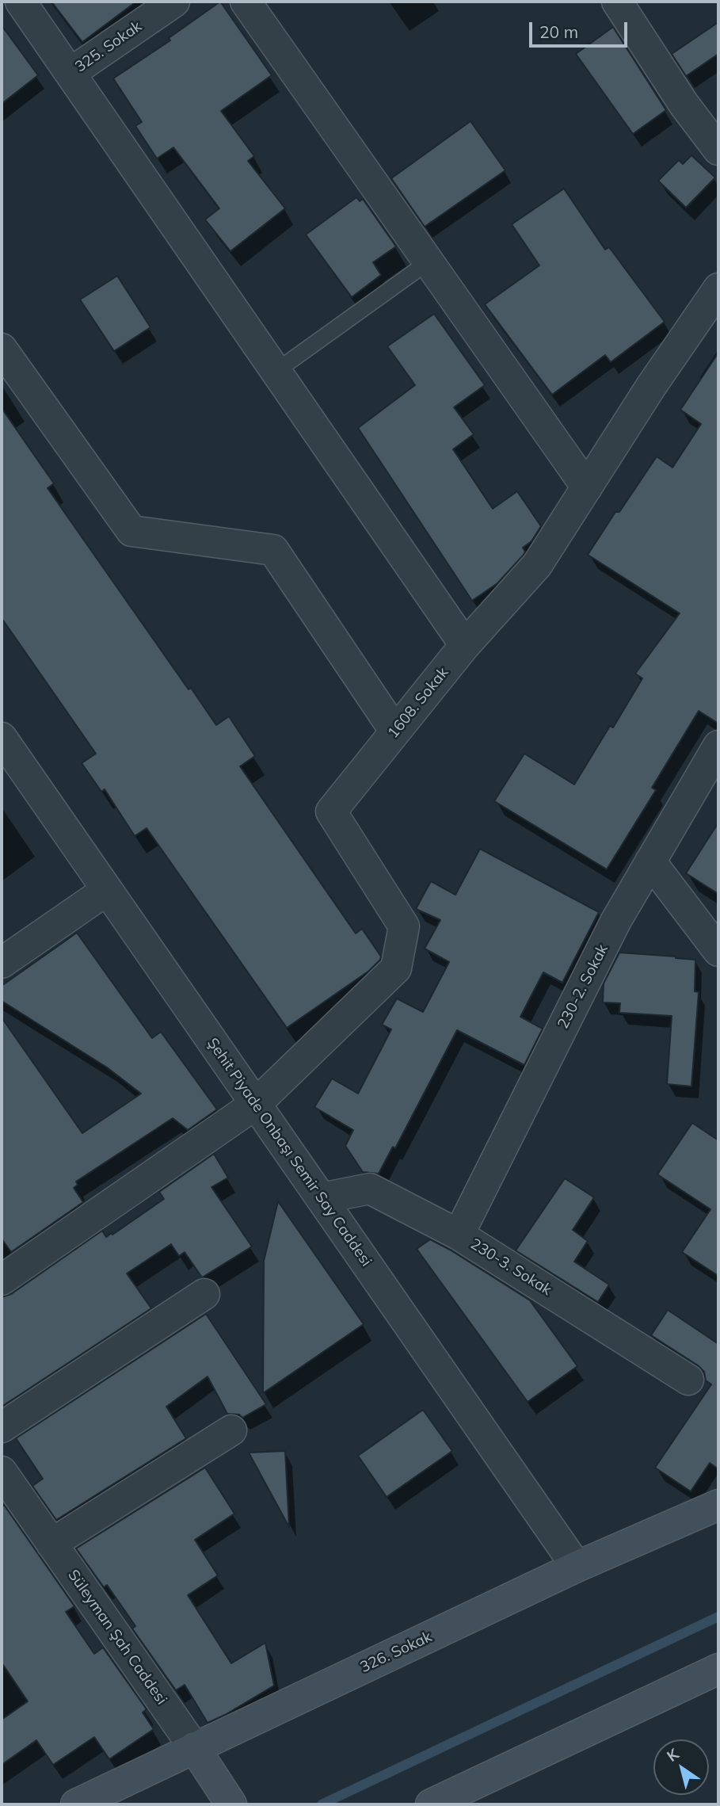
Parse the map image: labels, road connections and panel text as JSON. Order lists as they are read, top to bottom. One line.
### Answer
{"streets":{"street":["325. Sokak","1608. Sokak","230-2. Sokak","Şehit Piyade Onbaşı Semir Say Caddesi","230-3. Sokak","Süleyman Şah Caddesi","326. Sokak"]},"crossings":[["1608. Sokak","Şehit Piyade Onbaşı Semir Say Caddesi"],["230-2. Sokak","230-3. Sokak"],["Şehit Piyade Onbaşı Semir Say Caddesi","230-3. Sokak"],["Şehit Piyade Onbaşı Semir Say Caddesi","326. Sokak"],["Süleyman Şah Caddesi","326. Sokak"]],"scale_bar":"20 m","north":"top left"}
